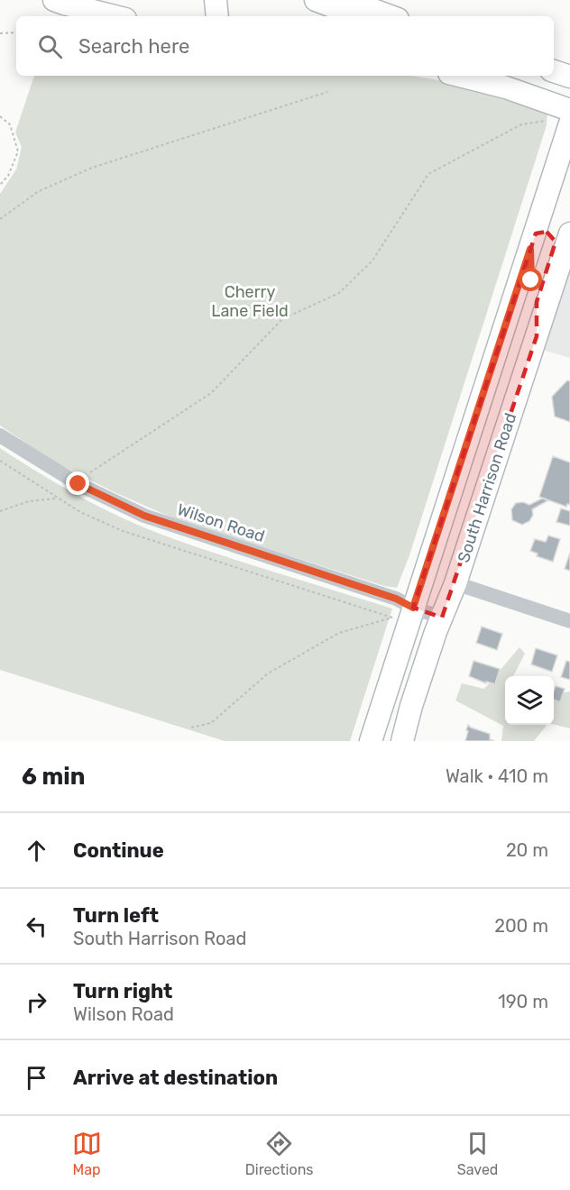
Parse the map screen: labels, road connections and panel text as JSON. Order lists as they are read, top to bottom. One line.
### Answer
{"streets":{"street":["South Harrison Road","Wilson Road"]},"crossings":[["South Harrison Road","Wilson Road"]],"parks":["Cherry Lane Field"],"page":{"search":"Search here","heading":["6 min","Walk · 410 m"],"list":[["Continue","20 m"],["Turn left","South Harrison Road","200 m"],["Turn right","Wilson Road","190 m"],"Arrive at destination"],"nav":["Map","Directions","Saved"]}}
